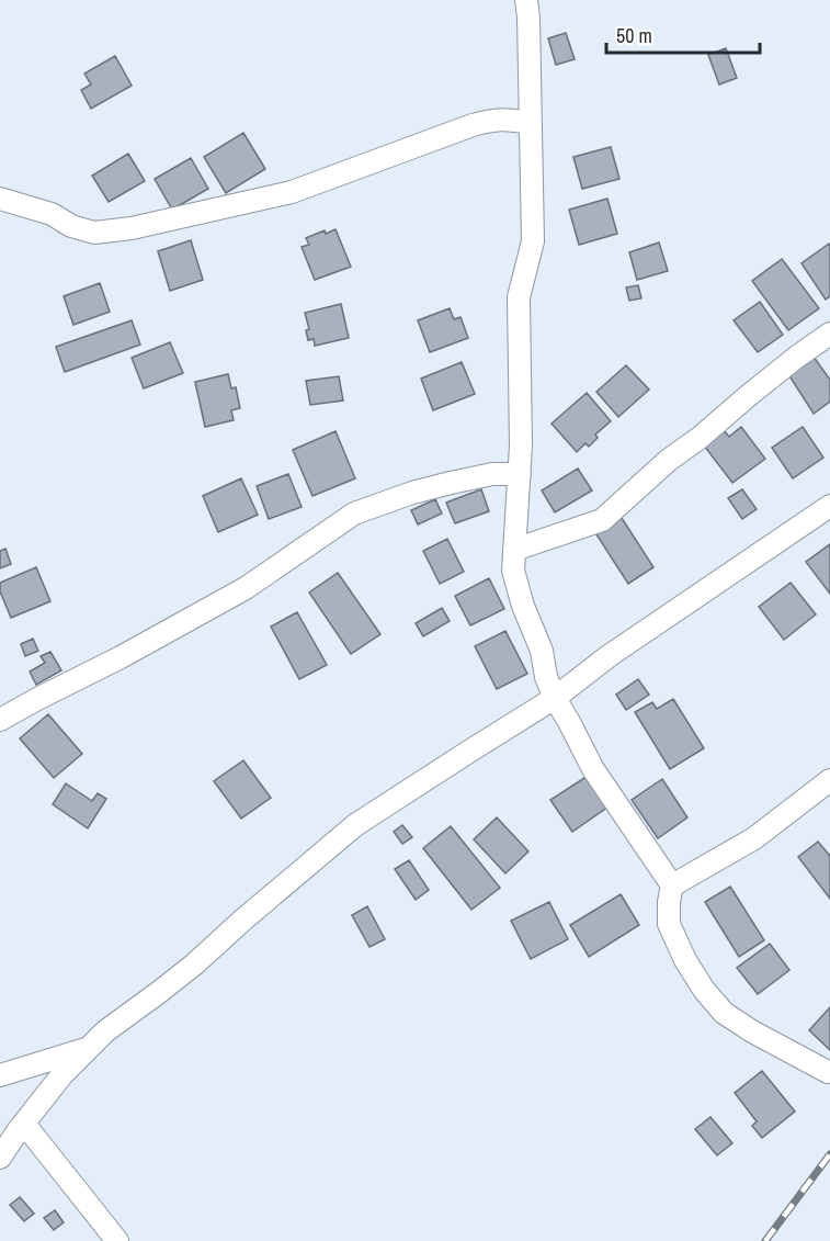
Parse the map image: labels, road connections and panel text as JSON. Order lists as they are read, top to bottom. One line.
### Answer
{"scale_bar":"50 m"}
